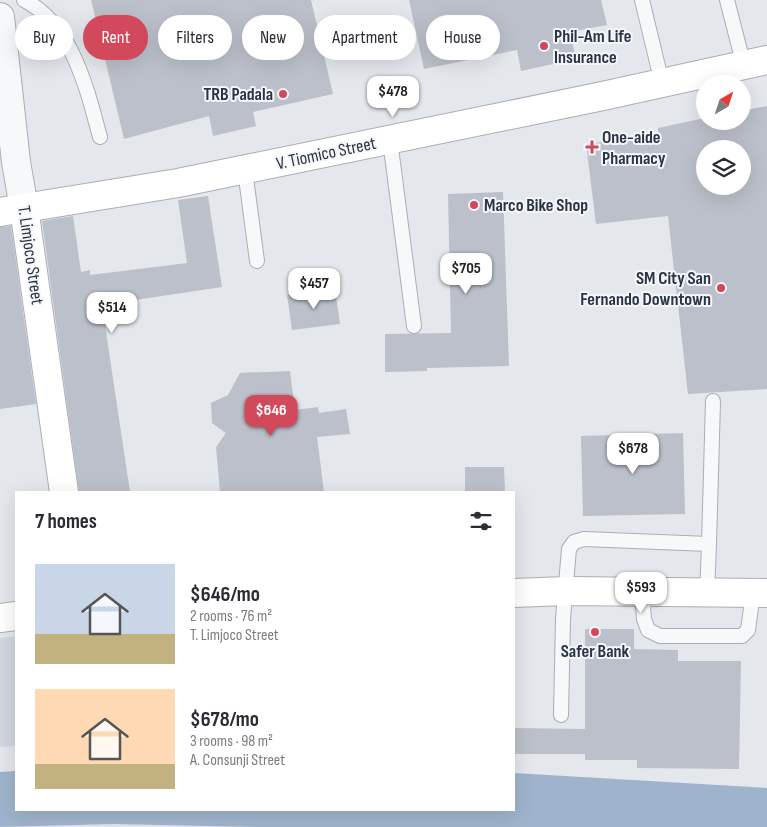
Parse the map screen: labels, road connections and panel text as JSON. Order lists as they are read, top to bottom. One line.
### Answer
{"streets":{"main road":["V. Tiomico Street","T. Limjoco Street"]},"crossings":[["V. Tiomico Street","T. Limjoco Street"]],"places":{"other":["Phil-Am Life Insurance","TRB Padala","Marco Bike Shop","SM City San Fernando Downtown","Safer Bank"],"health":["One-aide Pharmacy"]},"north":"top right","page":{"chip":["Buy","Rent","Filters","New","Apartment","House"],"price":["$478","$705","$457","$514","$646","$678","$593"],"heading":"7 homes","list":[{"name":"$646/mo","note":"2 rooms · 76 m² · T. Limjoco Street"},{"name":"$678/mo","note":"3 rooms · 98 m² · A. Consunji Street"}]}}
